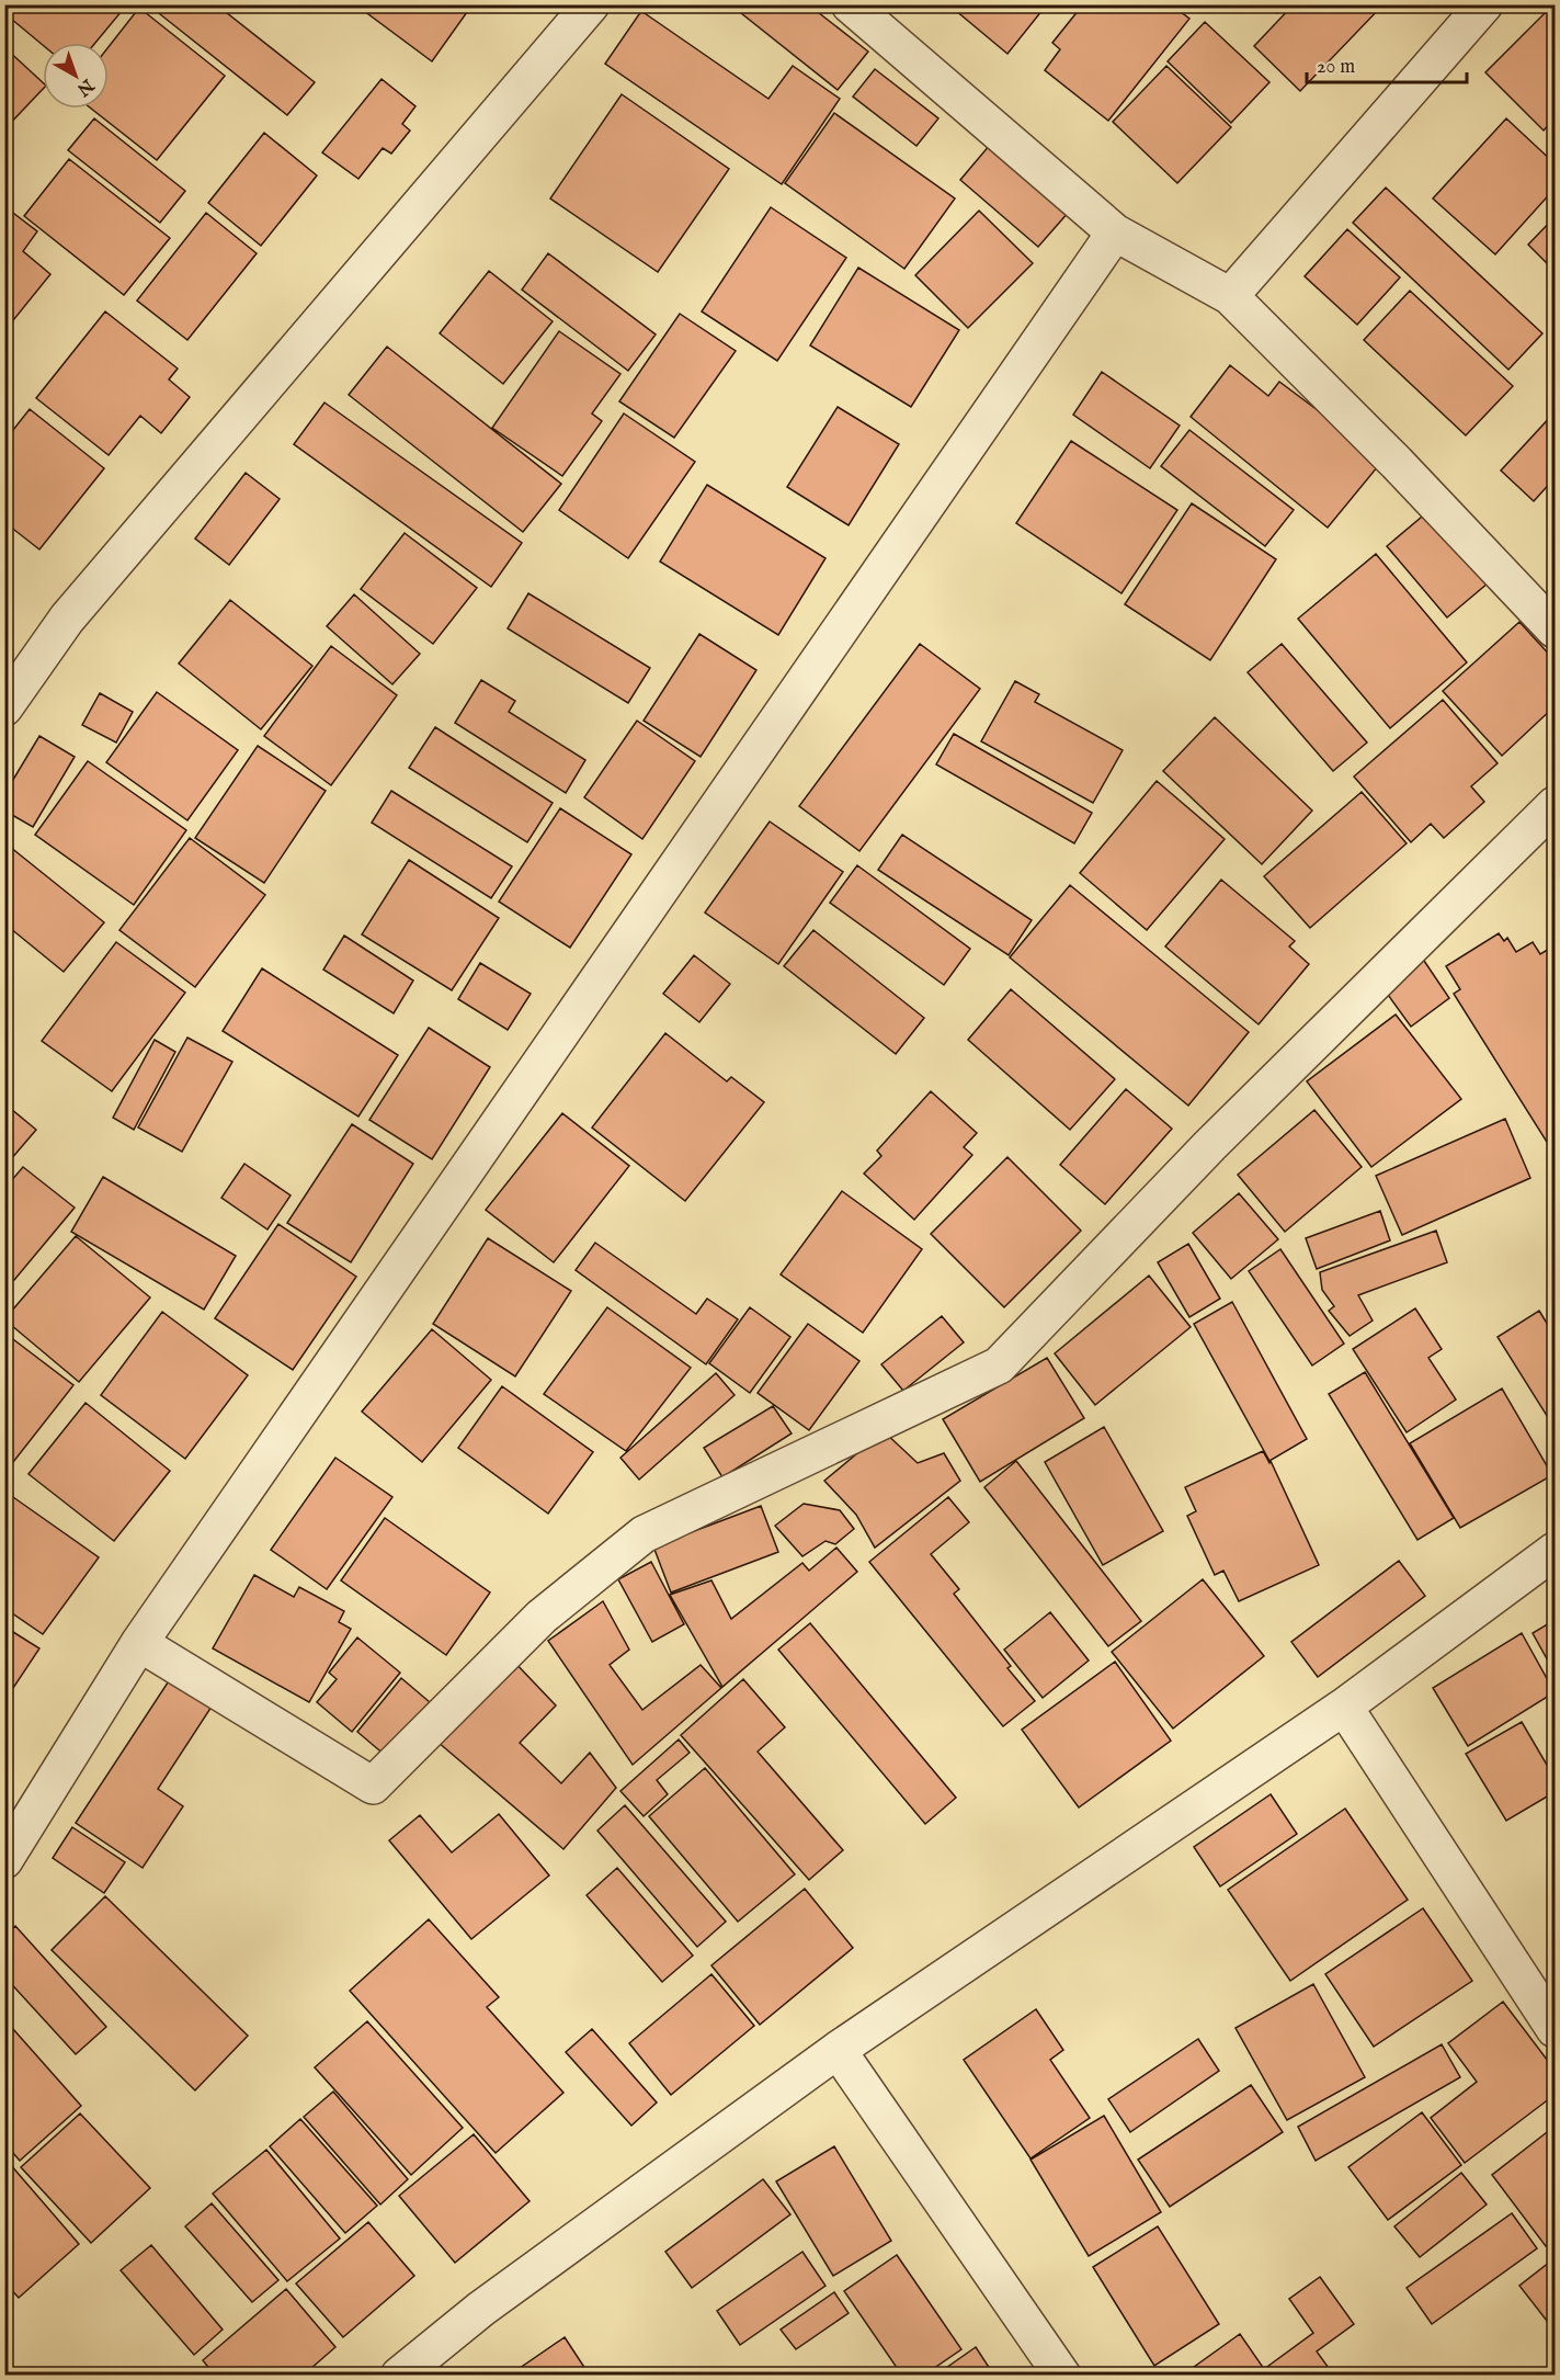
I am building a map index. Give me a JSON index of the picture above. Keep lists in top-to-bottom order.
{
  "scale_bar": "20 m",
  "north": "bottom right"
}
